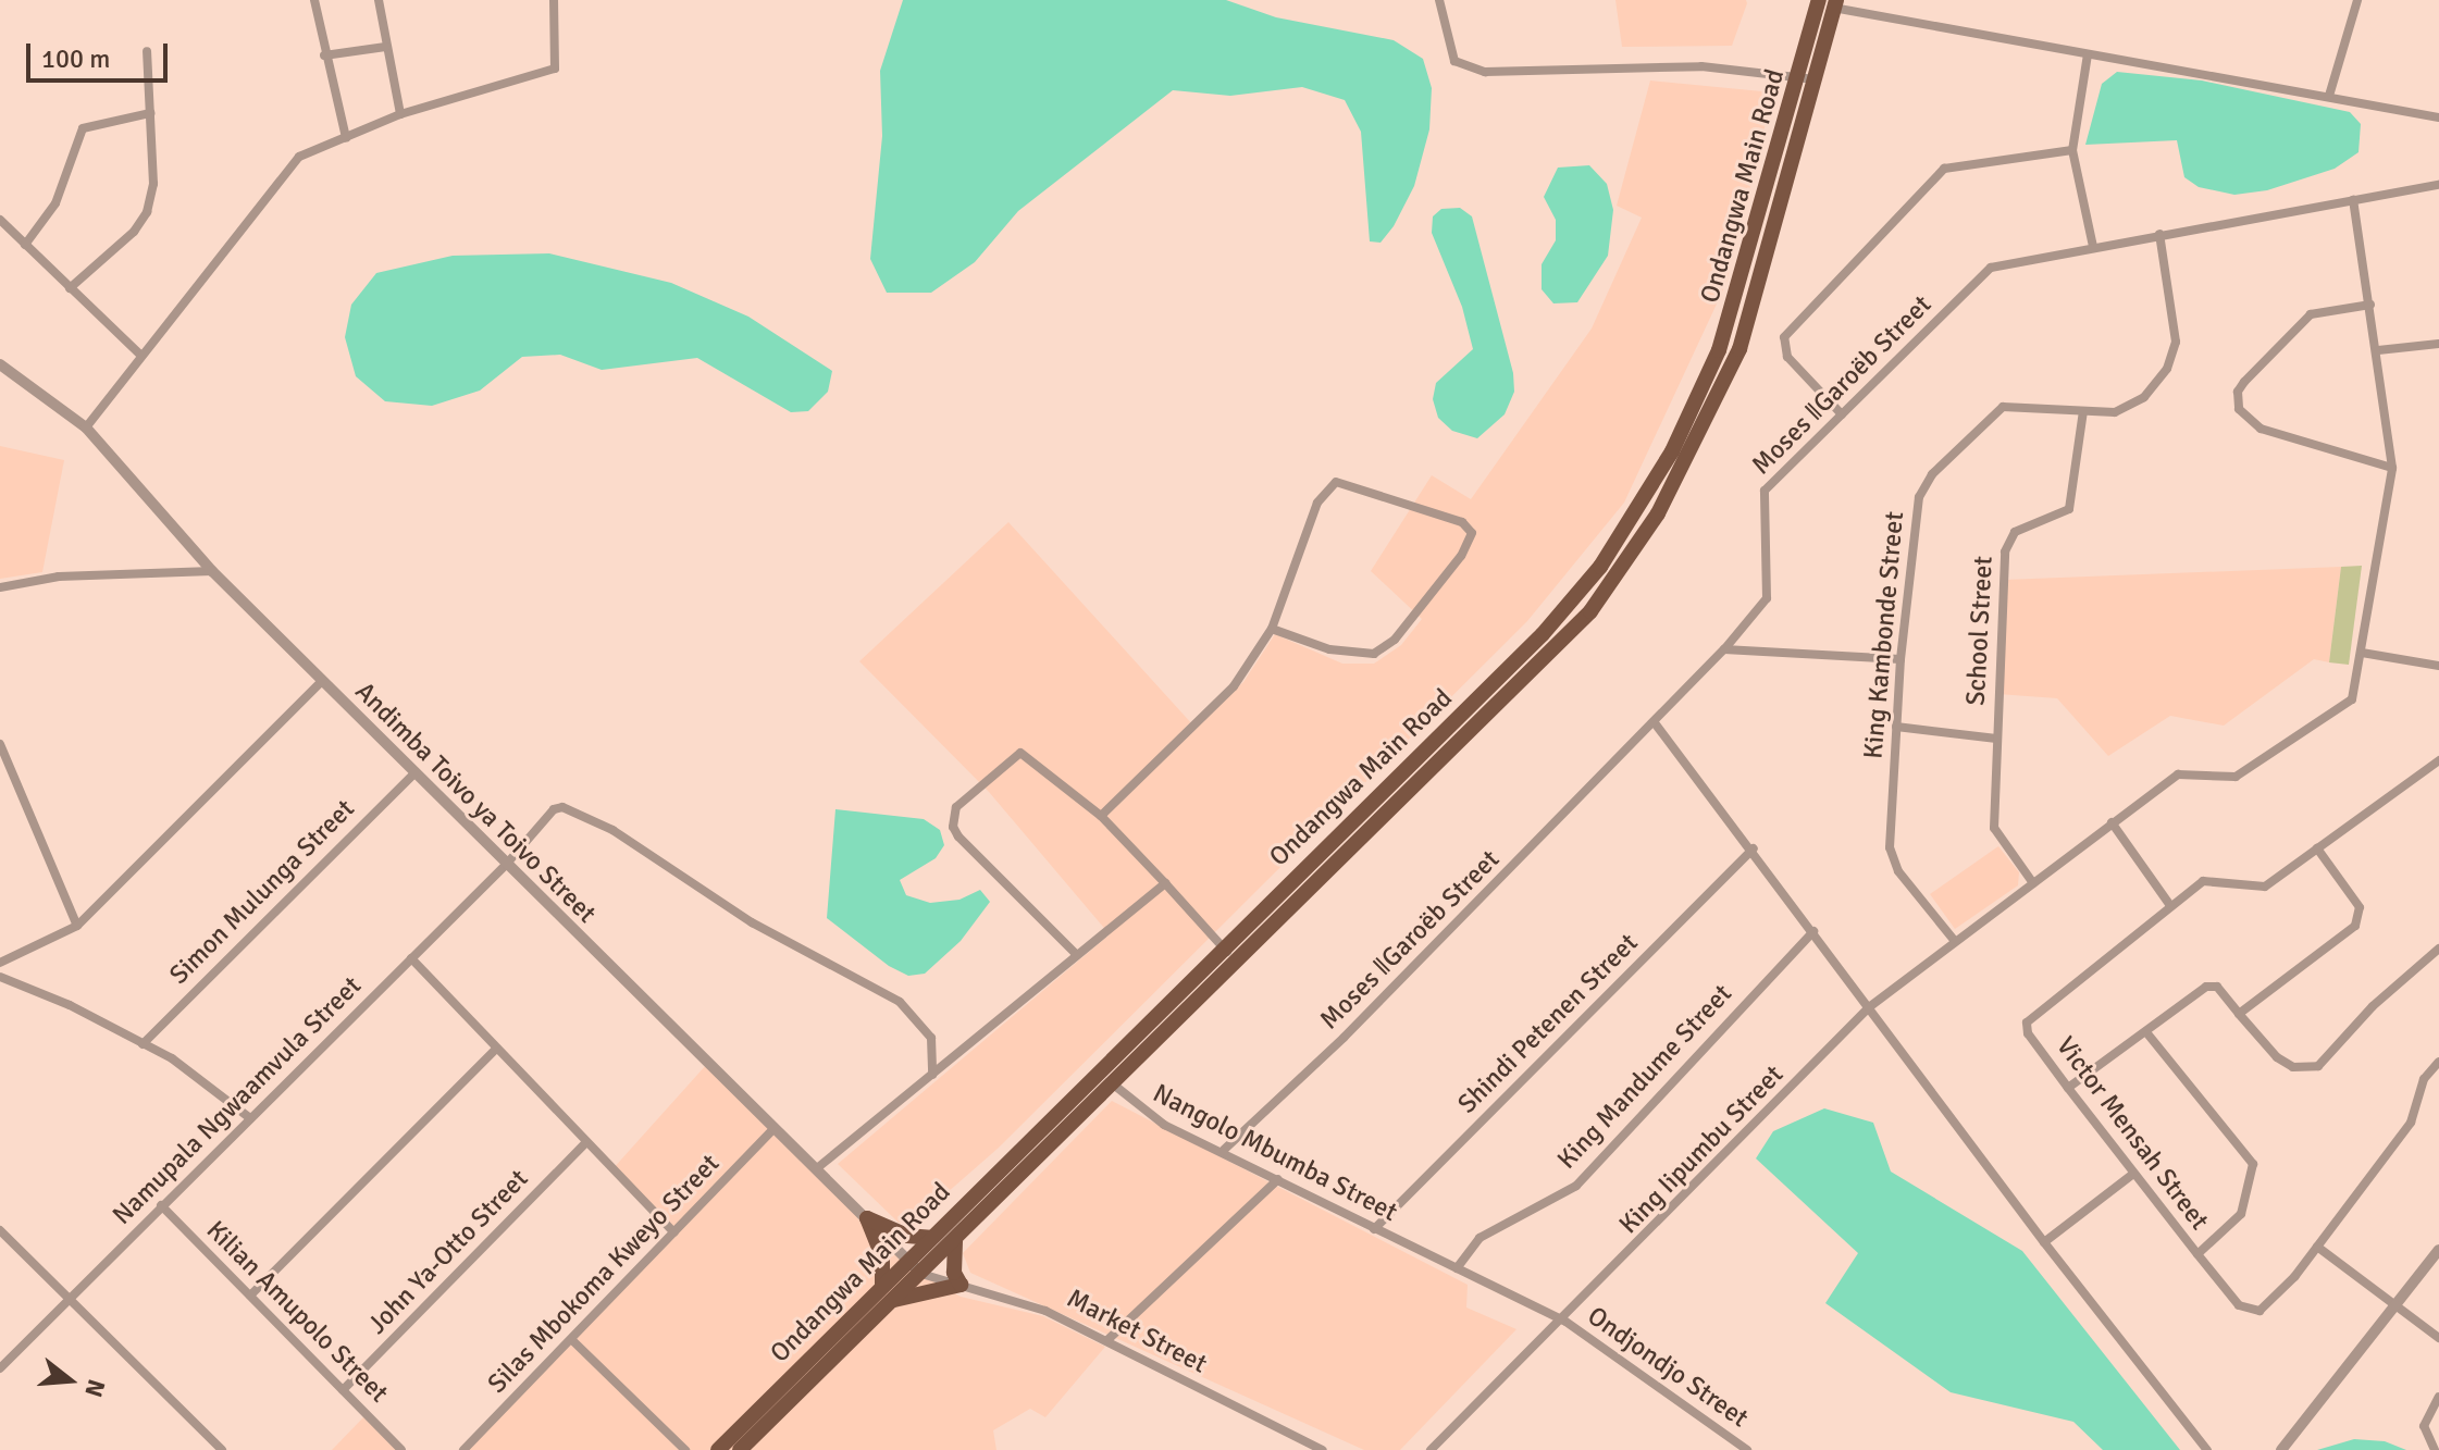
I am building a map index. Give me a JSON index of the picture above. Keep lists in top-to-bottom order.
{
  "streets": {
    "main road": ["Ondangwa Main Road"],
    "street": [
      "Moses ǁGaroëb Street",
      "School Street",
      "King Kambonde Street",
      "Andimba Toivo ya Toivo Street",
      "Simon Mulunga Street",
      "Shindi Petenen Street",
      "King Mandume Street",
      "Namupala Ngwaamvula Street",
      "Victor Mensah Street",
      "King Iipumbu Street",
      "Nangolo Mbumba Street",
      "John Ya-Otto Street",
      "Silas Mbokoma Kweyo Street",
      "Kilian Amupolo Street",
      "Market Street",
      "Ondjondjo Street"
    ]
  },
  "crossings": [
    ["Ondangwa Main Road", "Andimba Toivo ya Toivo Street"],
    ["Ondangwa Main Road", "Nangolo Mbumba Street"],
    ["Ondangwa Main Road", "Market Street"],
    ["Moses ǁGaroëb Street", "King Kambonde Street"],
    ["Moses ǁGaroëb Street", "King Iipumbu Street"],
    ["Moses ǁGaroëb Street", "Nangolo Mbumba Street"],
    ["School Street", "King Kambonde Street"],
    ["School Street", "King Iipumbu Street"],
    ["King Kambonde Street", "King Iipumbu Street"],
    ["Andimba Toivo ya Toivo Street", "Simon Mulunga Street"],
    ["Andimba Toivo ya Toivo Street", "Namupala Ngwaamvula Street"],
    ["Andimba Toivo ya Toivo Street", "Silas Mbokoma Kweyo Street"],
    ["Andimba Toivo ya Toivo Street", "Market Street"],
    ["Shindi Petenen Street", "Nangolo Mbumba Street"],
    ["King Mandume Street", "Nangolo Mbumba Street"],
    ["Namupala Ngwaamvula Street", "Kilian Amupolo Street"],
    ["King Iipumbu Street", "Nangolo Mbumba Street"],
    ["King Iipumbu Street", "Ondjondjo Street"],
    ["Nangolo Mbumba Street", "Ondjondjo Street"],
    ["John Ya-Otto Street", "Kilian Amupolo Street"]
  ],
  "scale_bar": "100 m",
  "north": "right"
}
